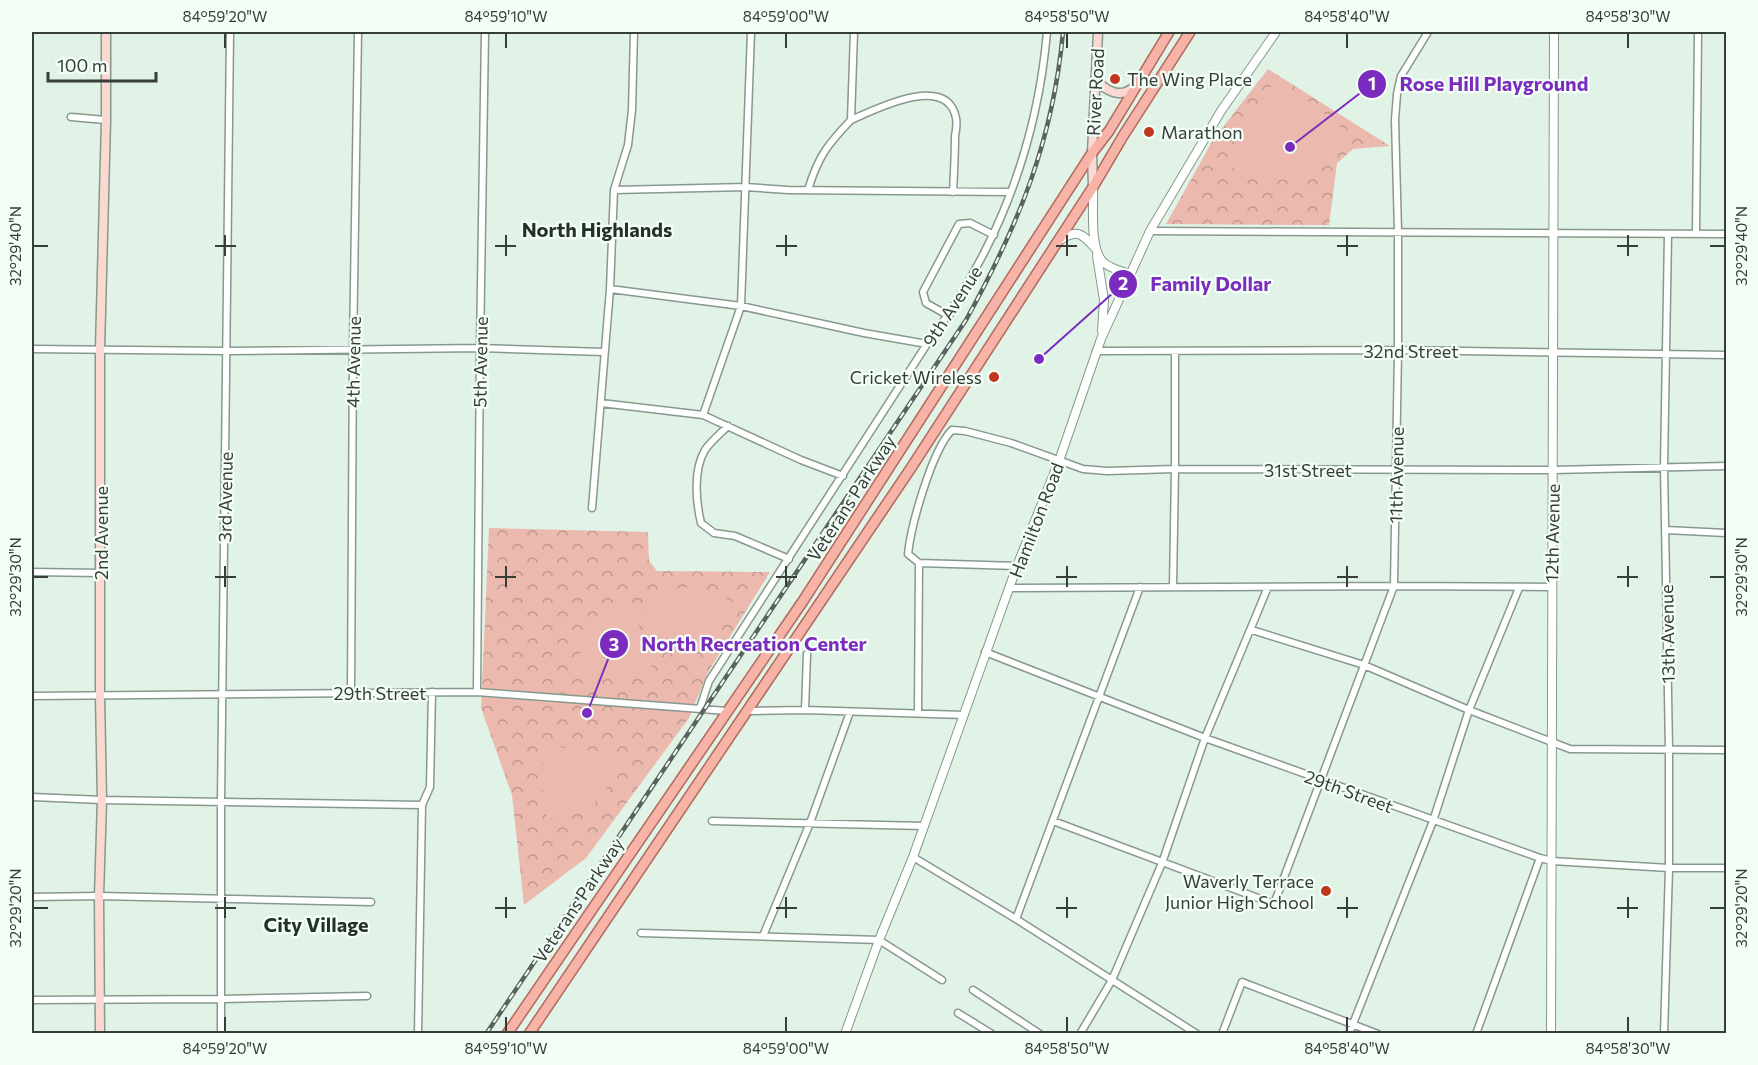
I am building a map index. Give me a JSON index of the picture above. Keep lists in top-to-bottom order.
{
  "streets": {
    "main road": ["River Road", "Veterans Parkway", "2nd Avenue"],
    "street": [
      "9th Avenue",
      "32nd Street",
      "4th Avenue",
      "5th Avenue",
      "31st Street",
      "11th Avenue",
      "3rd Avenue",
      "Hamilton Road",
      "12th Avenue",
      "13th Avenue",
      "29th Street"
    ]
  },
  "crossings": [
    ["River Road", "Veterans Parkway"],
    ["9th Avenue", "29th Street"],
    ["32nd Street", "11th Avenue"],
    ["32nd Street", "Hamilton Road"],
    ["32nd Street", "12th Avenue"],
    ["32nd Street", "13th Avenue"],
    ["4th Avenue", "29th Street"],
    ["5th Avenue", "29th Street"],
    ["31st Street", "11th Avenue"],
    ["31st Street", "Hamilton Road"],
    ["31st Street", "12th Avenue"],
    ["31st Street", "13th Avenue"],
    ["11th Avenue", "29th Street"],
    ["3rd Avenue", "29th Street"],
    ["Veterans Parkway", "29th Street"],
    ["Hamilton Road", "29th Street"],
    ["2nd Avenue", "29th Street"],
    ["12th Avenue", "29th Street"],
    ["13th Avenue", "29th Street"]
  ],
  "districts": ["North Highlands", "City Village"],
  "places": [
    "The Wing Place",
    "Marathon",
    "Rose Hill Playground",
    "Family Dollar",
    "Cricket Wireless",
    "North Recreation Center",
    "Waverly Terrace Junior High School"
  ],
  "scale_bar": "100 m",
  "coordinates": [
    "84°59'20\"W",
    "84°59'10\"W",
    "84°59'00\"W",
    "84°58'50\"W",
    "84°58'40\"W",
    "84°58'30\"W",
    "32°29'40\"N",
    "32°29'30\"N",
    "32°29'20\"N"
  ]
}
